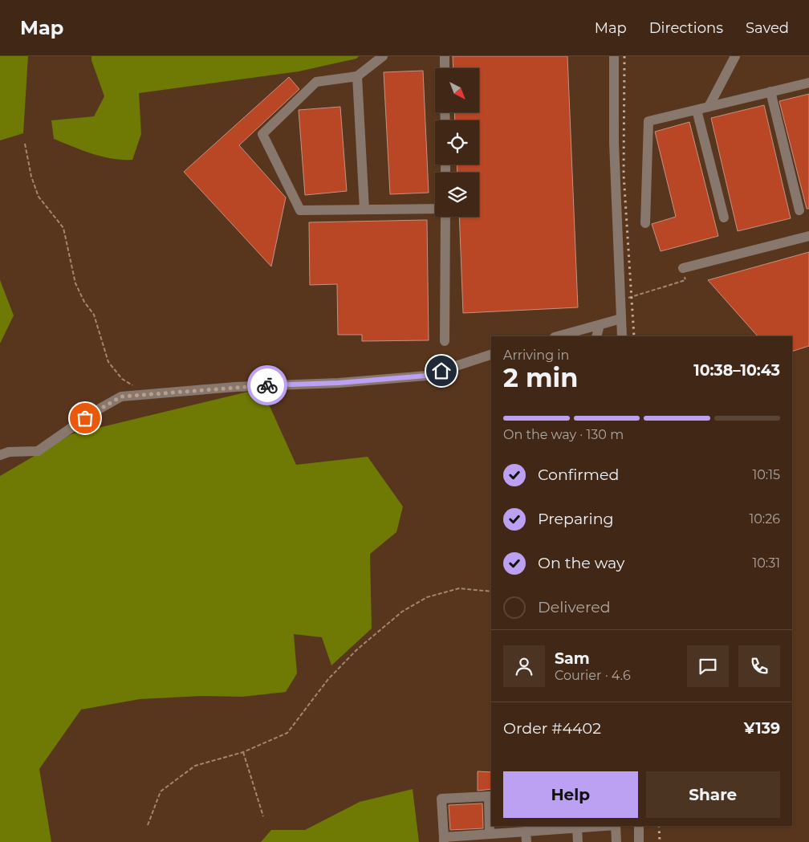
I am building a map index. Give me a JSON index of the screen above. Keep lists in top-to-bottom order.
{
  "north": "bottom right",
  "page": {
    "header": "Map",
    "nav": ["Map", "Directions", "Saved"],
    "heading": ["2 min", "Arriving in", "10:38–10:43"],
    "panel": [
      "Sam",
      "Courier · 4.6",
      "Order #4402",
      "¥139"
    ],
    "bar": "On the way · 130 m",
    "list": [
      ["Confirmed", "10:15"],
      ["Preparing", "10:26"],
      ["On the way", "10:31"],
      "Delivered"
    ],
    "buttons": ["Help", "Share"]
  }
}
